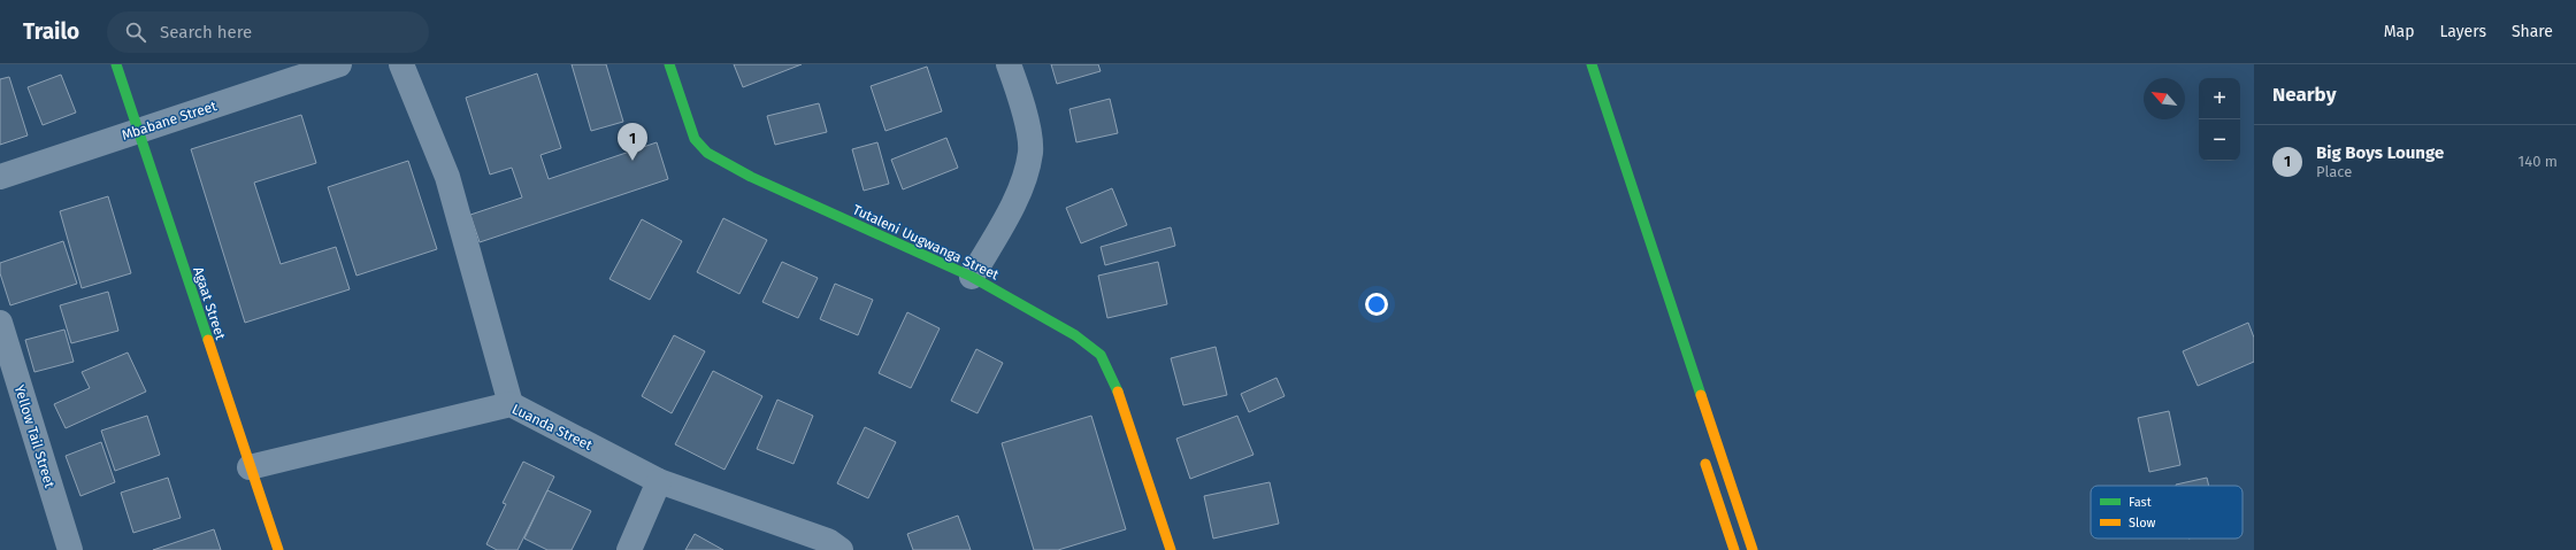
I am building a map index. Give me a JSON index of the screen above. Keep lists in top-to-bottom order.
{
  "streets": {
    "main road": ["Tutaleni Uugwanga Street", "Agaat Street"],
    "street": ["Mbabane Street", "Luanda Street", "Yellow Tail Street"]
  },
  "crossings": [
    ["Mbabane Street", "Agaat Street"],
    ["Agaat Street", "Luanda Street"]
  ],
  "legend": ["Fast", "Slow"],
  "north": "top left",
  "page": {
    "header": "Trailo",
    "search": "Search here",
    "nav": ["Map", "Layers", "Share"],
    "heading": "Nearby",
    "map_buttons": ["+", "−"],
    "pins": "1",
    "list": [
      {
        "mark": "1",
        "name": "Big Boys Lounge",
        "note": "Place",
        "value": "140 m"
      }
    ]
  }
}
